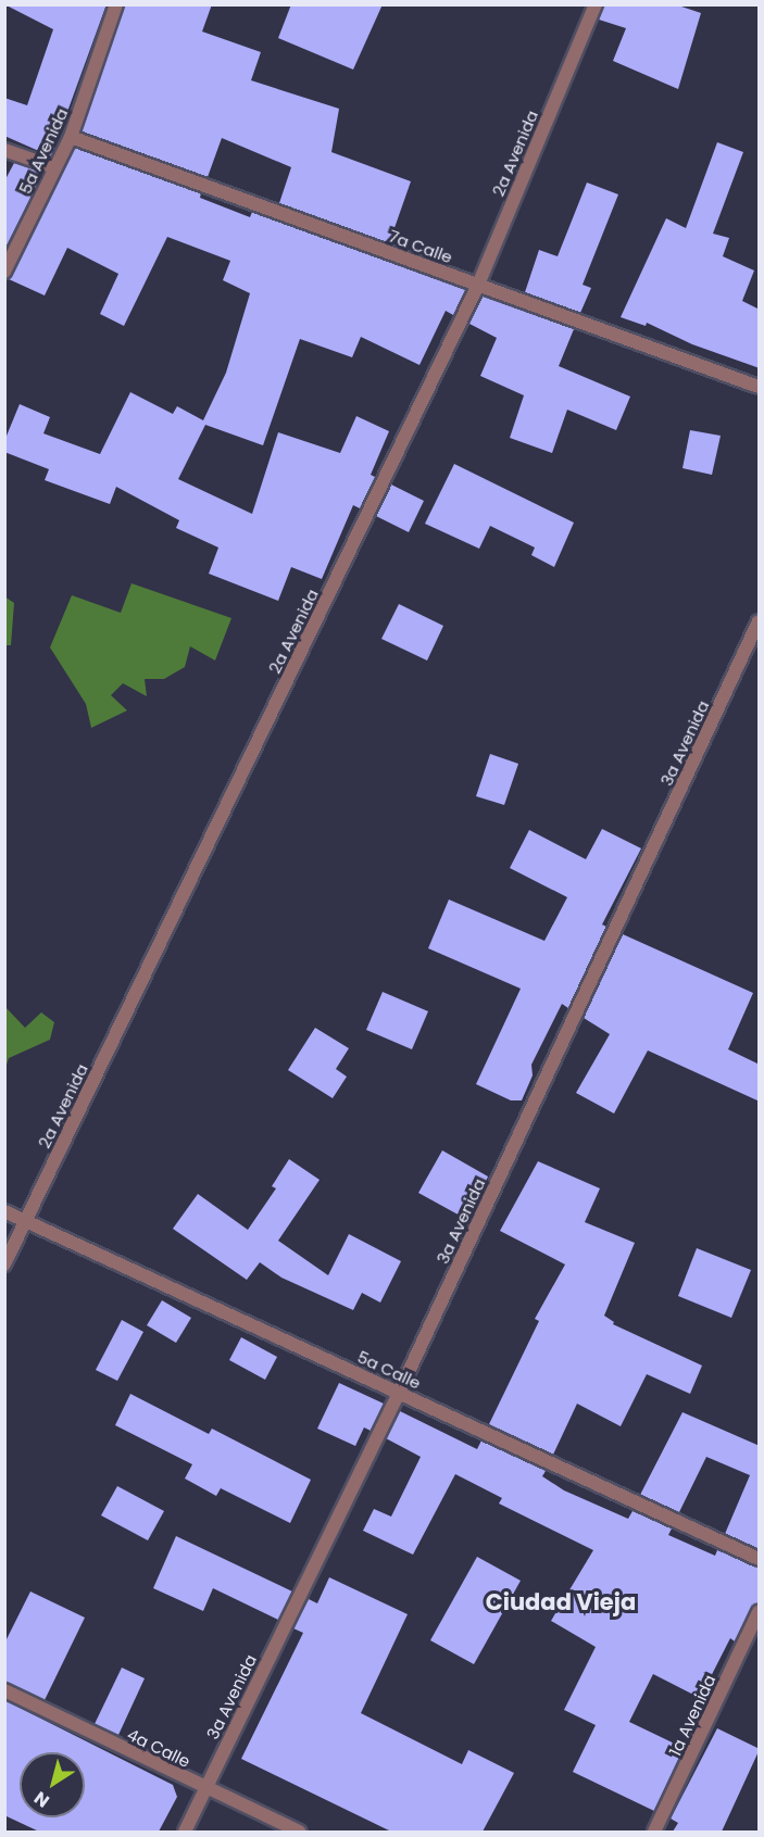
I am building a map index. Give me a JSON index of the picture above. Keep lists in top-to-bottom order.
{
  "streets": {
    "street": [
      "5a Avenida",
      "2a Avenida",
      "7a Calle",
      "3a Avenida",
      "5a Calle",
      "1a Avenida",
      "4a Calle"
    ]
  },
  "crossings": [
    ["5a Avenida", "7a Calle"],
    ["2a Avenida", "7a Calle"],
    ["2a Avenida", "5a Calle"],
    ["3a Avenida", "5a Calle"],
    ["3a Avenida", "4a Calle"]
  ],
  "districts": ["Ciudad Vieja"],
  "north": "bottom left"
}
